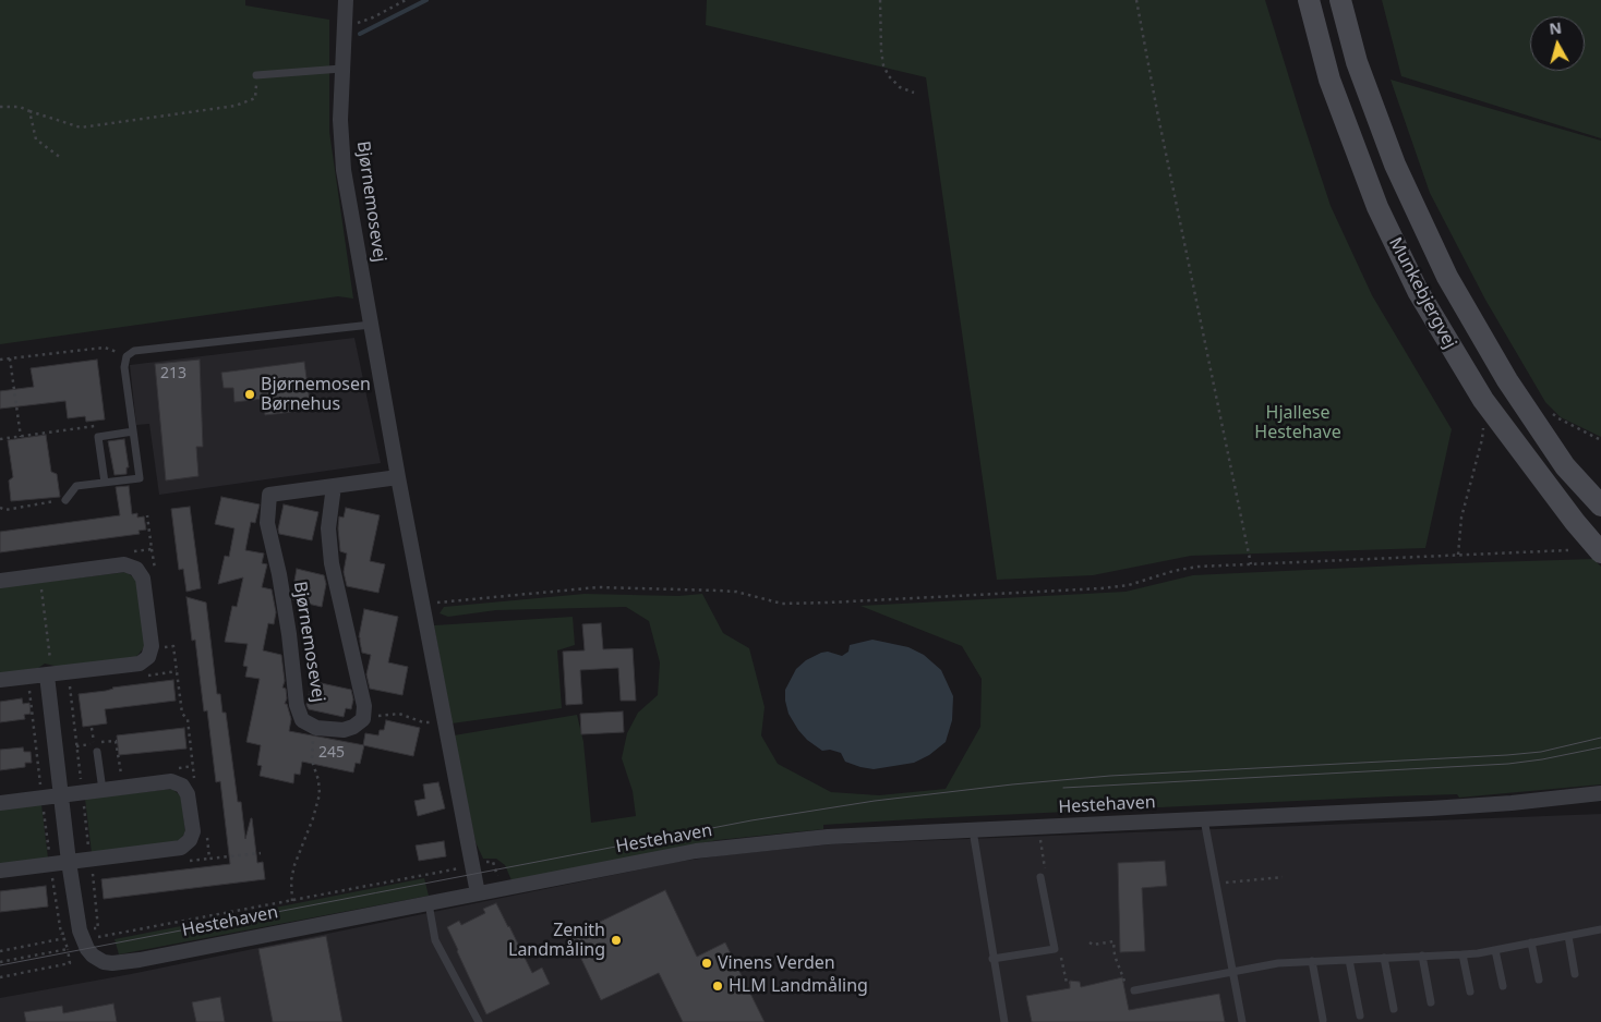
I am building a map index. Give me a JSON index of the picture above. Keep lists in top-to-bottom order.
{
  "streets": {
    "street": ["Bjørnemosevej", "Munkebjergvej", "Hestehaven"]
  },
  "crossings": [
    ["Bjørnemosevej", "Hestehaven"]
  ],
  "parks": ["Hjallese Hestehave"],
  "places": [
    "Bjørnemosen Børnehus",
    "Zenith Landmåling",
    "Vinens Verden",
    "HLM Landmåling"
  ],
  "house_numbers": ["213", "245"],
  "north": "top"
}
